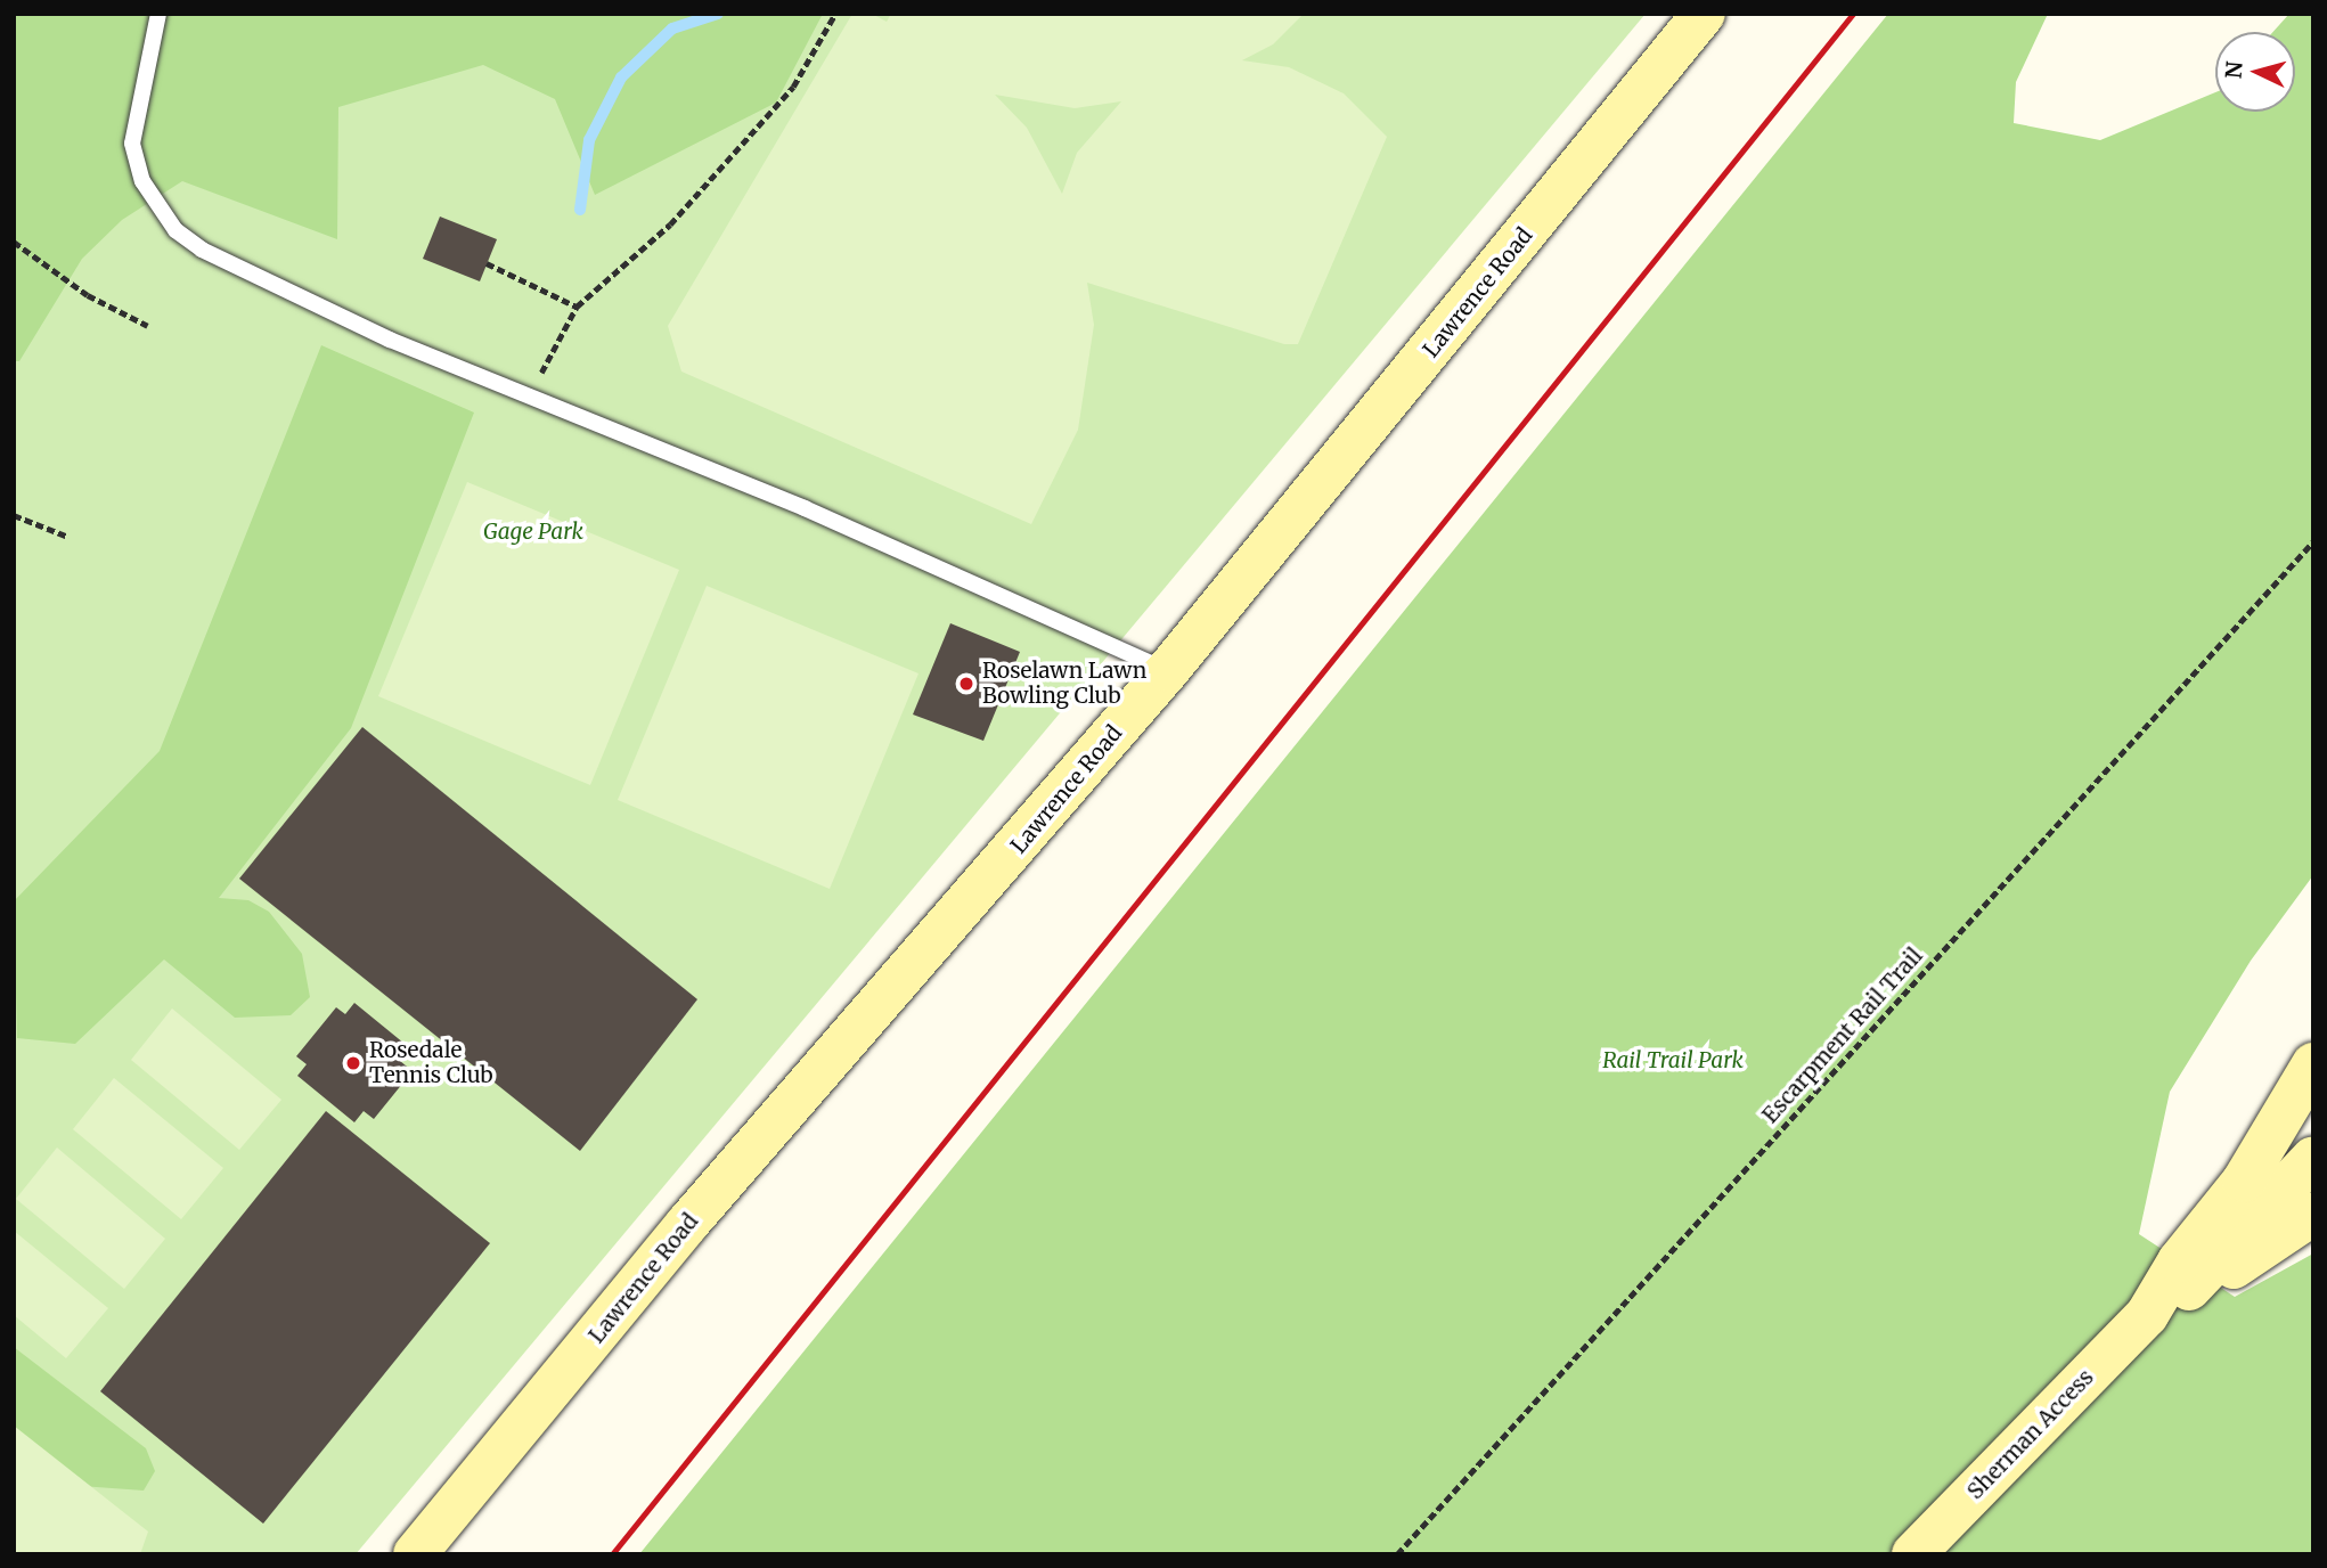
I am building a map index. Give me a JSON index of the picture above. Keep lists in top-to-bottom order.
{
  "streets": {
    "street": ["Lawrence Road", "Sherman Access"],
    "path": ["Escarpment Rail Trail"]
  },
  "parks": ["Gage Park", "Rail Trail Park"],
  "places": ["Roselawn Lawn Bowling Club", "Rosedale Tennis Club"],
  "north": "left"
}
